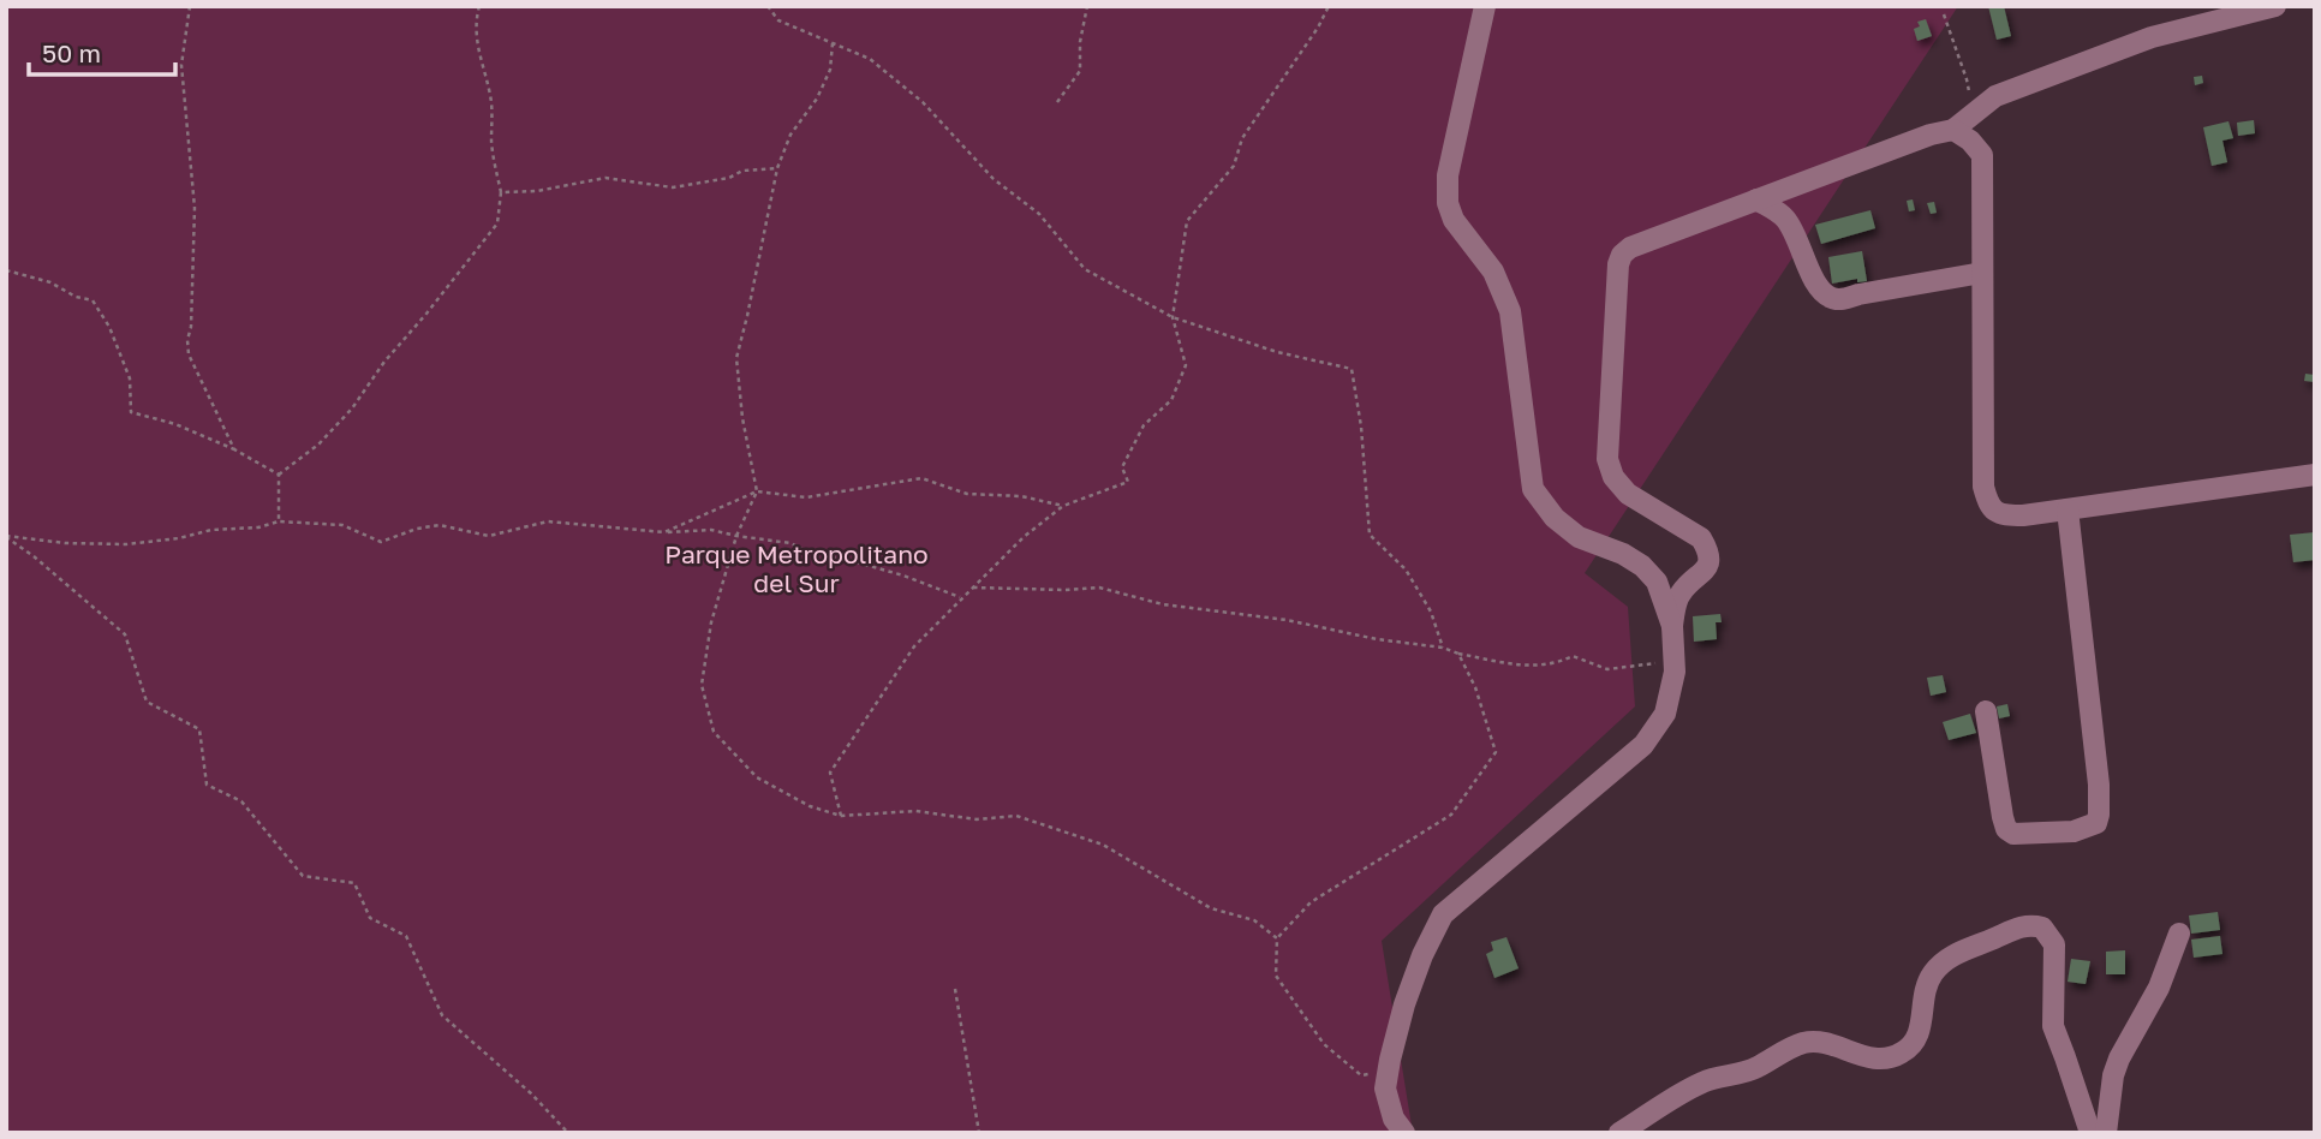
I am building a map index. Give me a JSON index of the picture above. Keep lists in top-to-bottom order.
{
  "parks": ["Parque Metropolitano del Sur"],
  "scale_bar": "50 m"
}
